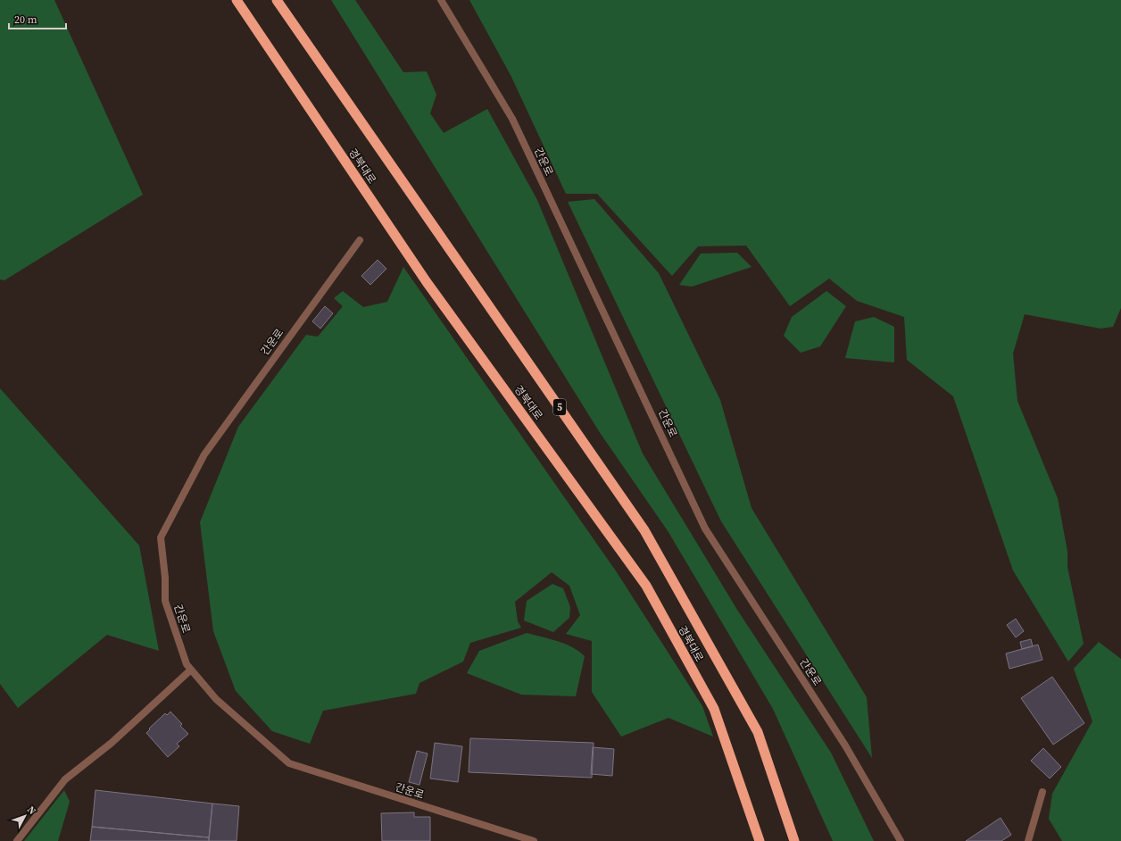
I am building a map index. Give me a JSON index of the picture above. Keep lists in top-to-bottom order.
{
  "streets": {
    "highway": ["경북대로", "5"],
    "street": ["간운로"]
  },
  "scale_bar": "20 m",
  "north": "top right"
}
